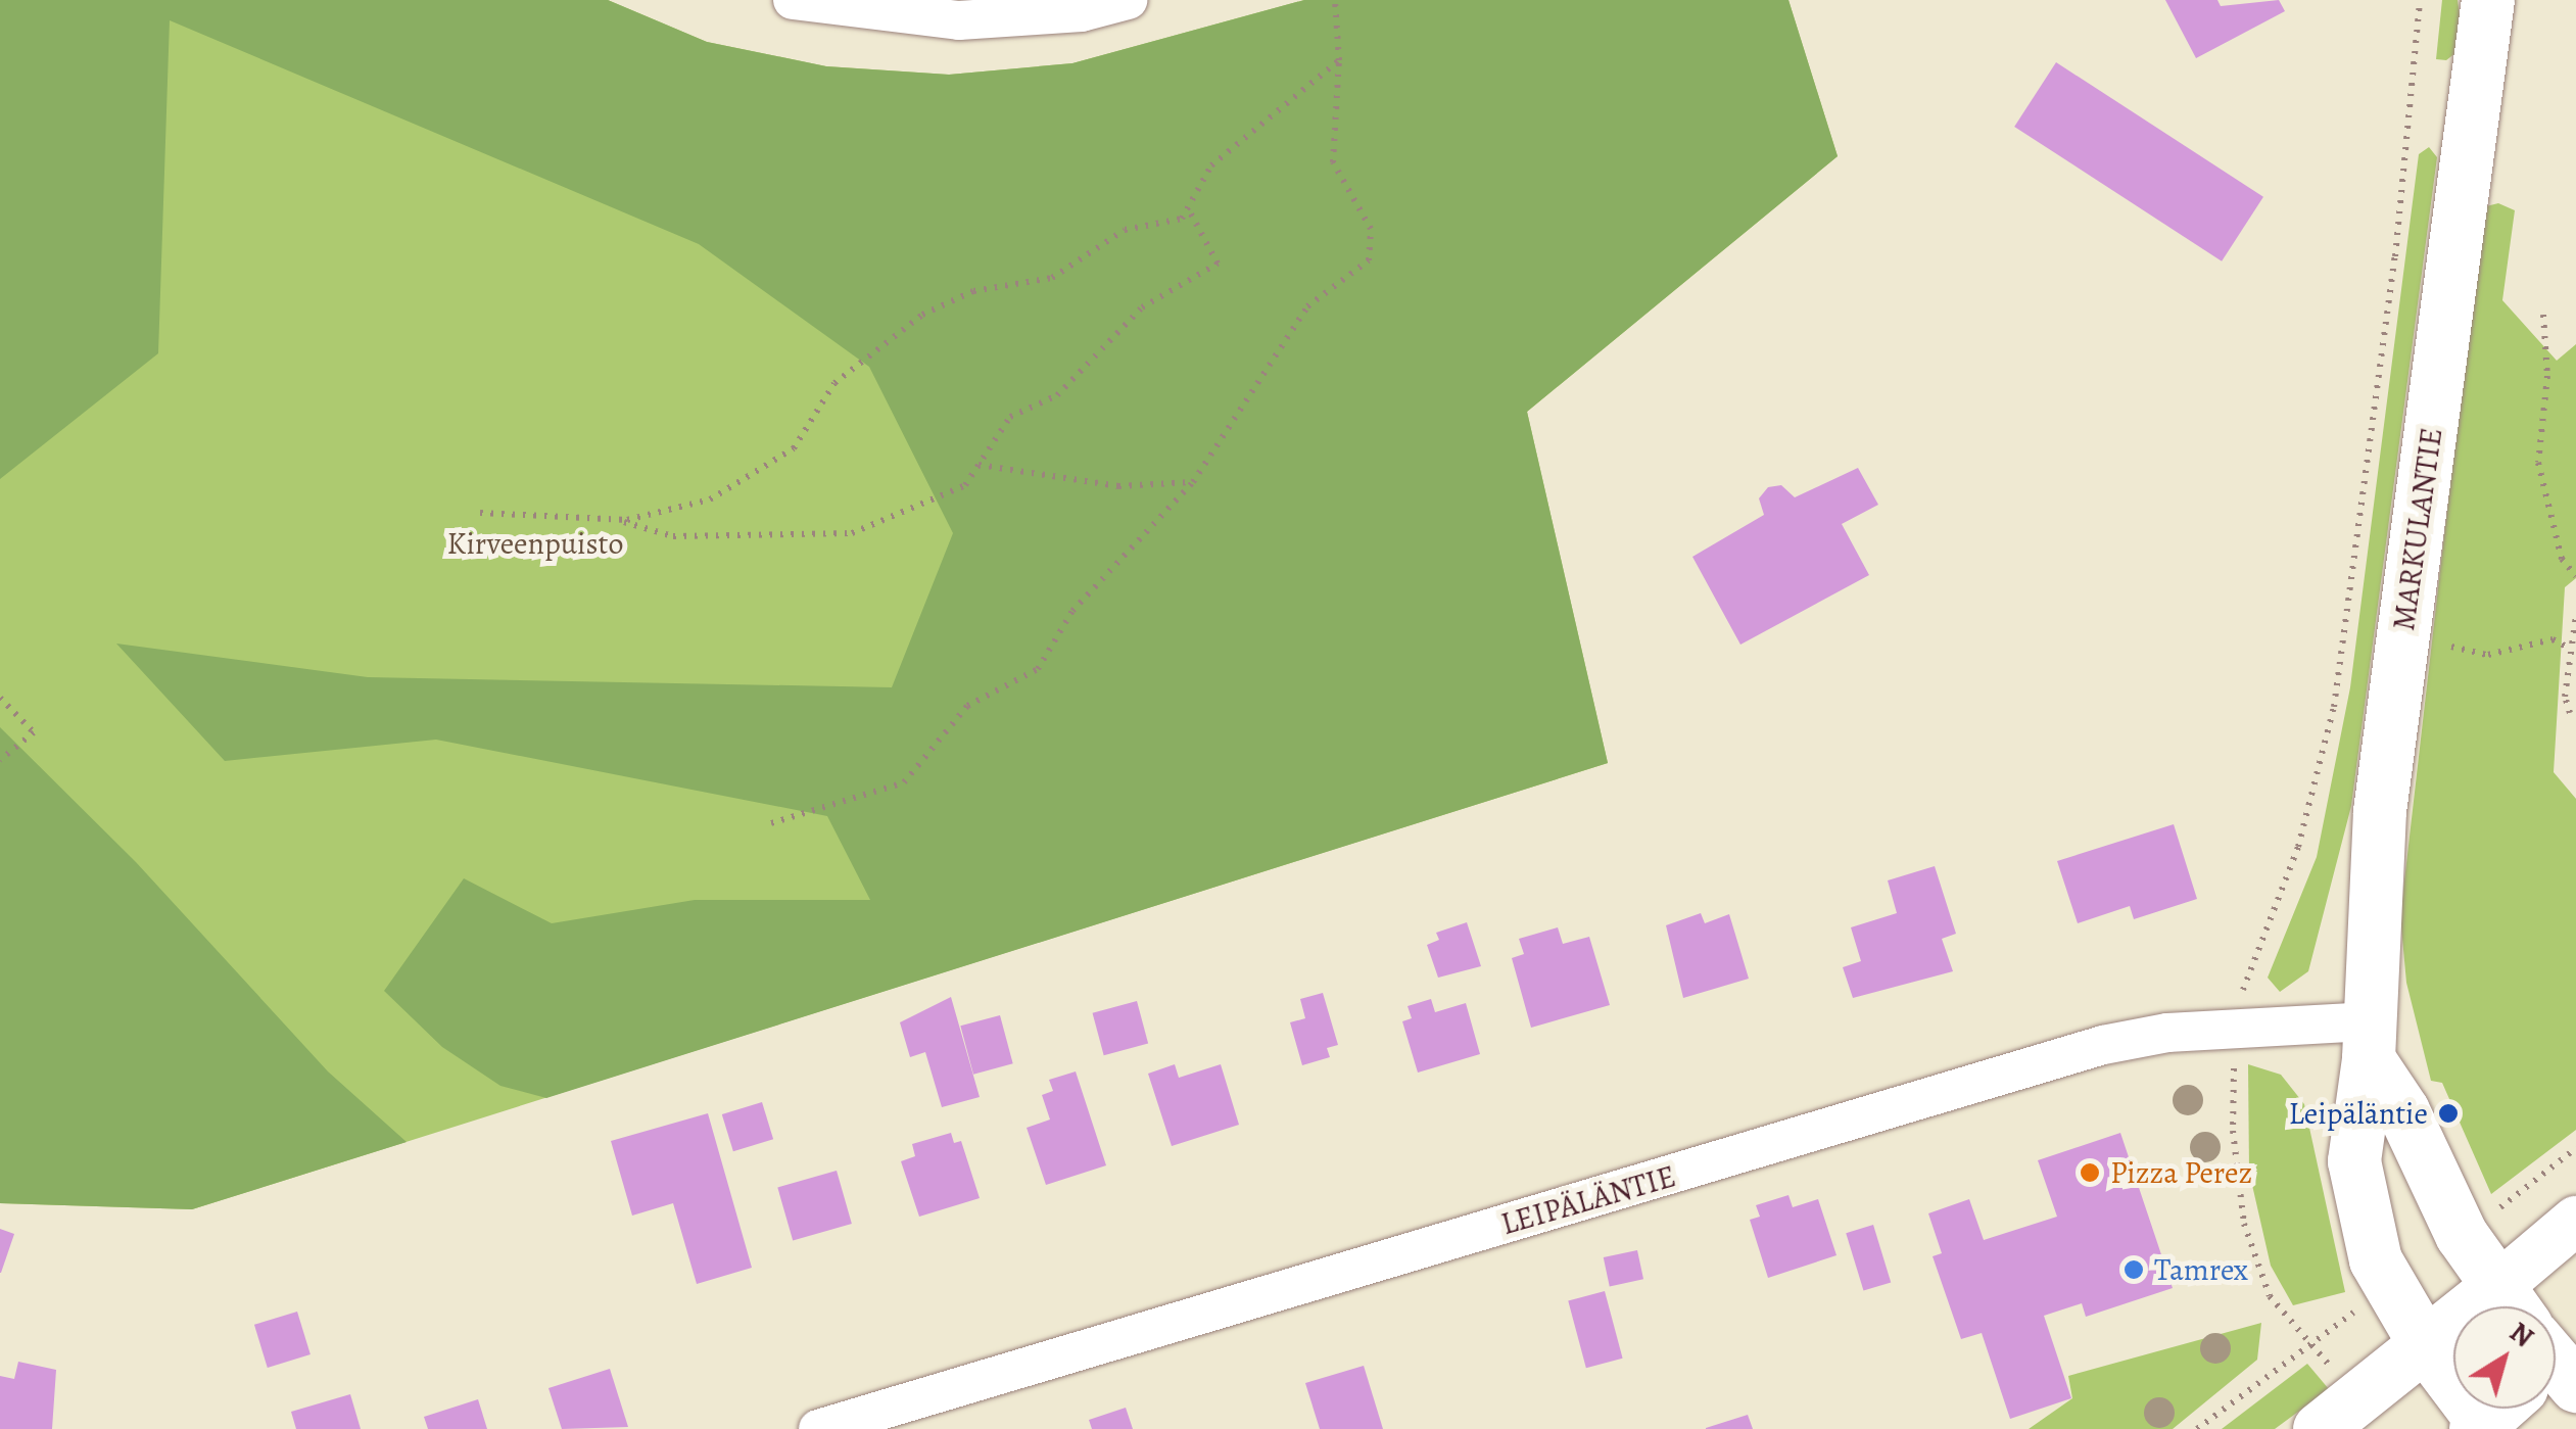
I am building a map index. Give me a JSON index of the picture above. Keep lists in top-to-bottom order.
{
  "streets": {
    "main road": ["MARKULANTIE"],
    "street": ["LEIPÄLÄNTIE"]
  },
  "crossings": [
    ["MARKULANTIE", "LEIPÄLÄNTIE"]
  ],
  "parks": ["Kirveenpuisto"],
  "places": ["Leipäläntie", "Pizza Perez", "Tamrex"],
  "north": "top right"
}
